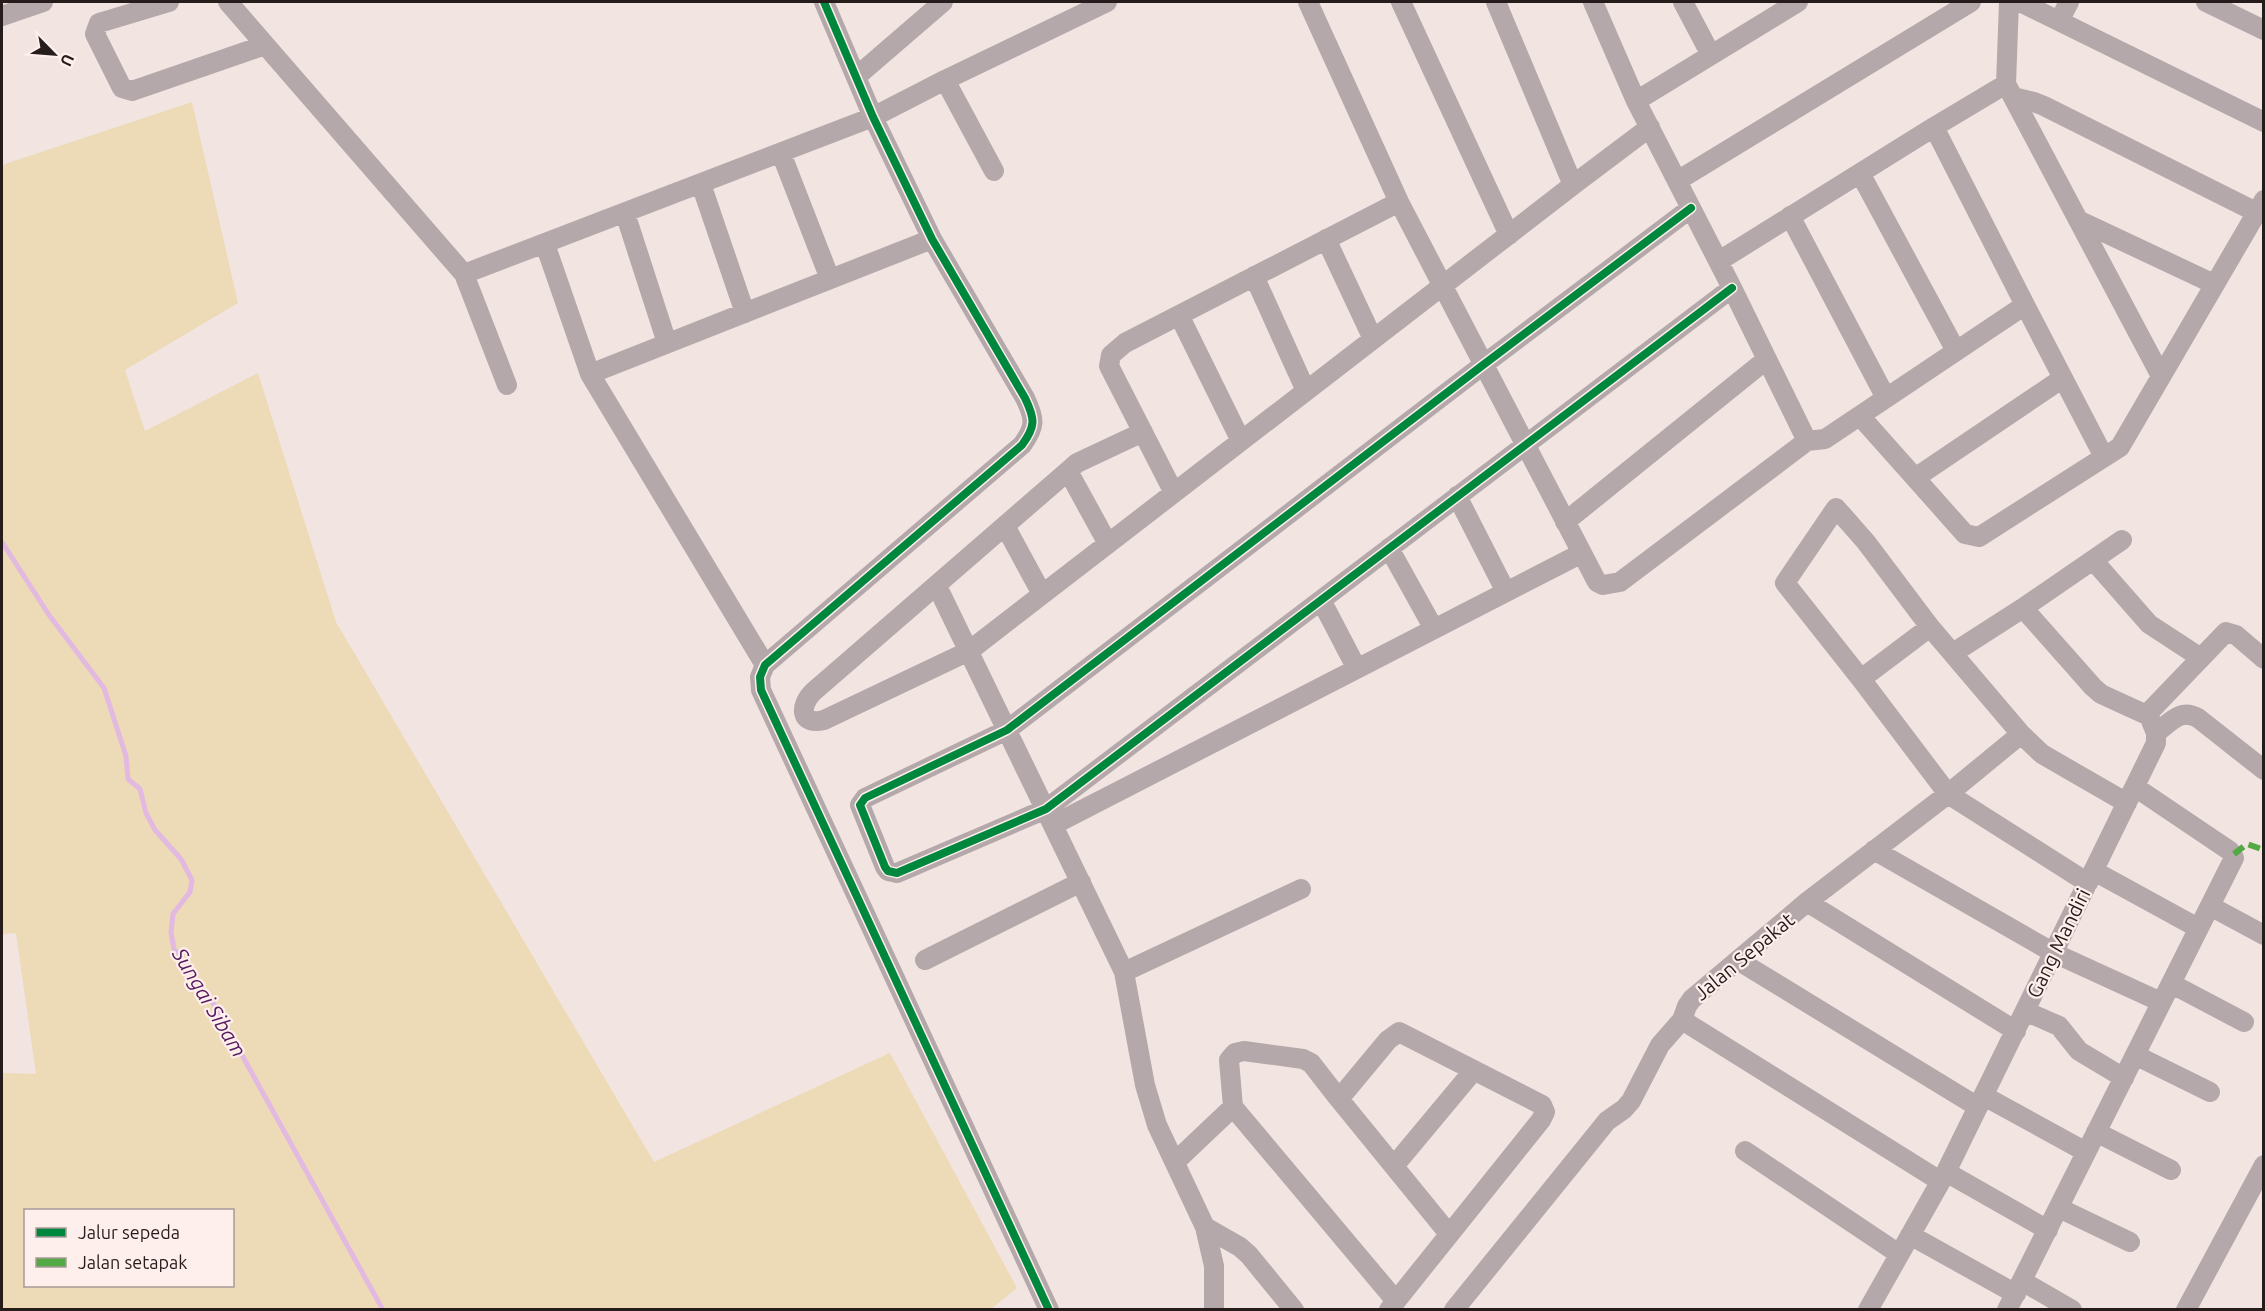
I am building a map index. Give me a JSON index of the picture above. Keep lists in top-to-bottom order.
{
  "streets": {
    "street": ["Gang Mandiri", "Jalan Sepakat"]
  },
  "water": ["Sungai Sibam"],
  "legend": ["Jalur sepeda", "Jalan setapak"],
  "north": "bottom right"
}
